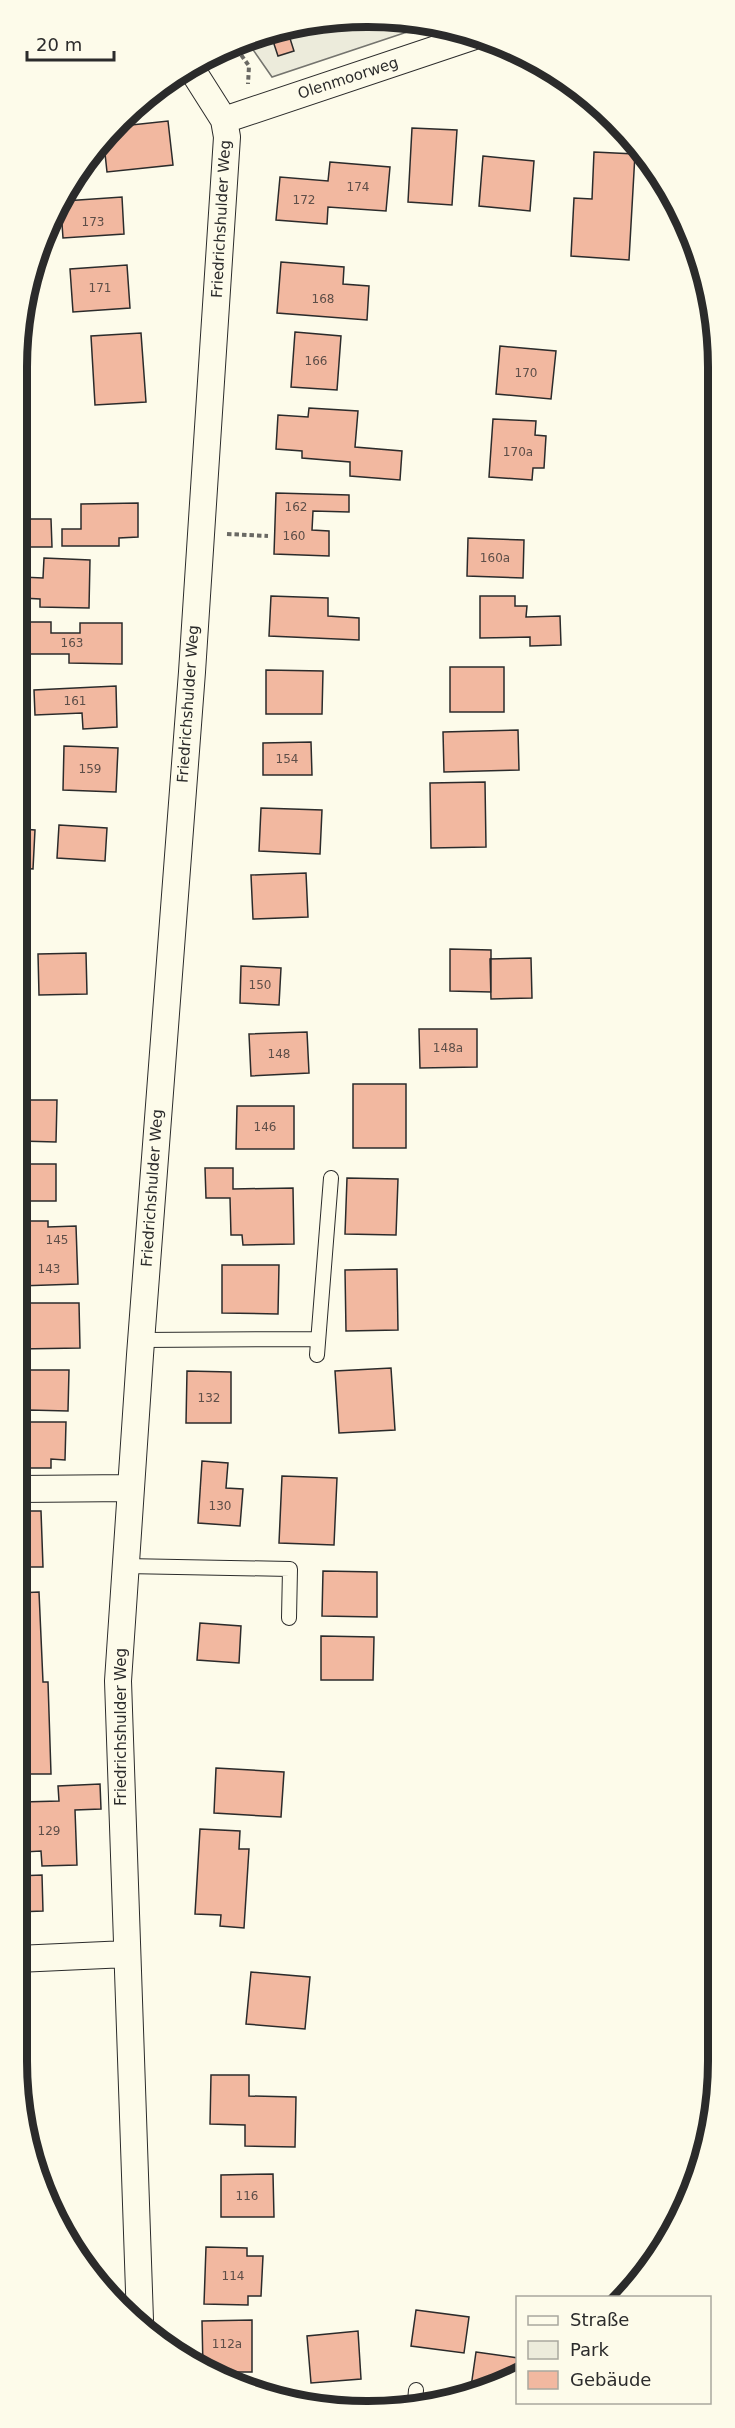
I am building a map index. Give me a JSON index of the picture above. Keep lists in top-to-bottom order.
{
  "streets": {
    "street": ["Olenmoorweg", "Friedrichshulder Weg"]
  },
  "crossings": [
    ["Olenmoorweg", "Friedrichshulder Weg"]
  ],
  "house_numbers": [
    "174",
    "172",
    "173",
    "171",
    "168",
    "166",
    "170",
    "170a",
    "162",
    "160",
    "160a",
    "163",
    "161",
    "154",
    "159",
    "150",
    "148a",
    "148",
    "146",
    "145",
    "143",
    "132",
    "130",
    "129",
    "116",
    "114",
    "112a"
  ],
  "legend": ["Straße", "Park", "Gebäude"],
  "scale_bar": "20 m"
}
